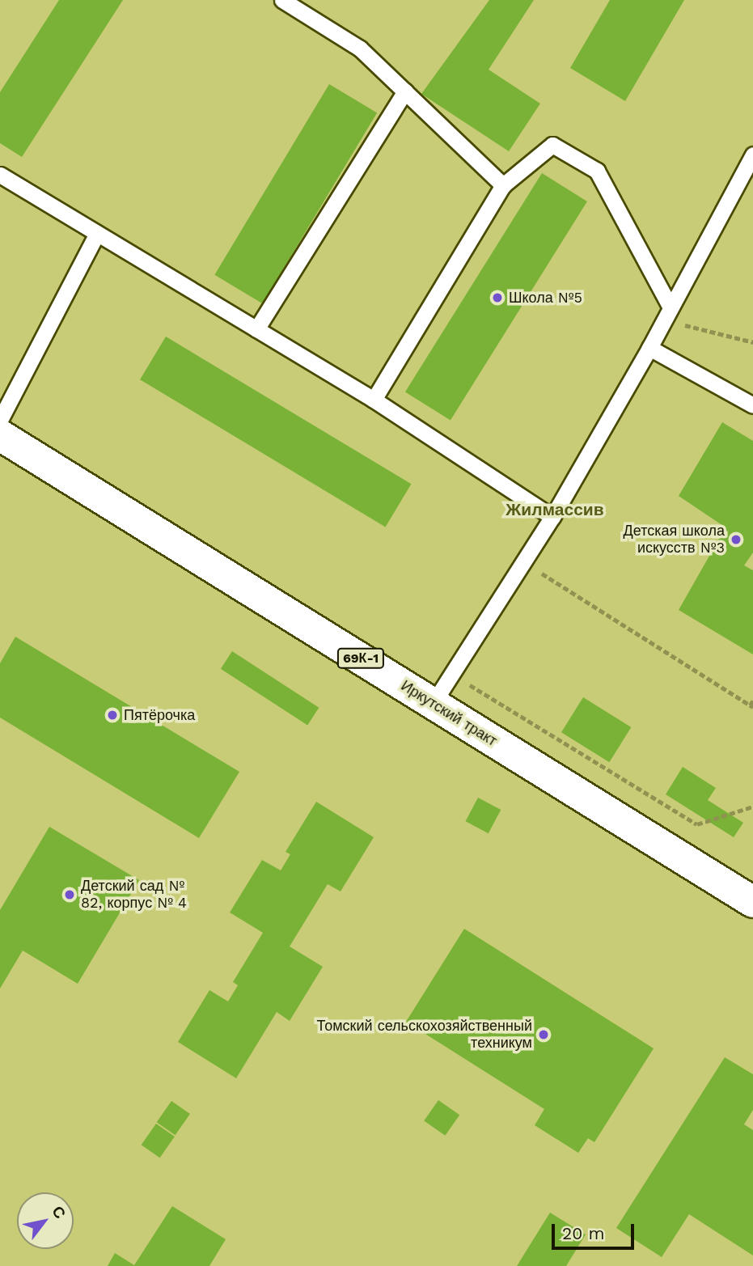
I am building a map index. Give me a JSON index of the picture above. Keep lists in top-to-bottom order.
{
  "streets": {
    "main road": ["69К-1", "Иркутский тракт"]
  },
  "districts": ["Жилмассив"],
  "places": [
    "Школа №5",
    "Детская школа искусств №3",
    "Пятёрочка",
    "Детский сад № 82, корпус № 4",
    "Томский сельскохозяйственный техникум"
  ],
  "scale_bar": "20 m",
  "north": "top right"
}
